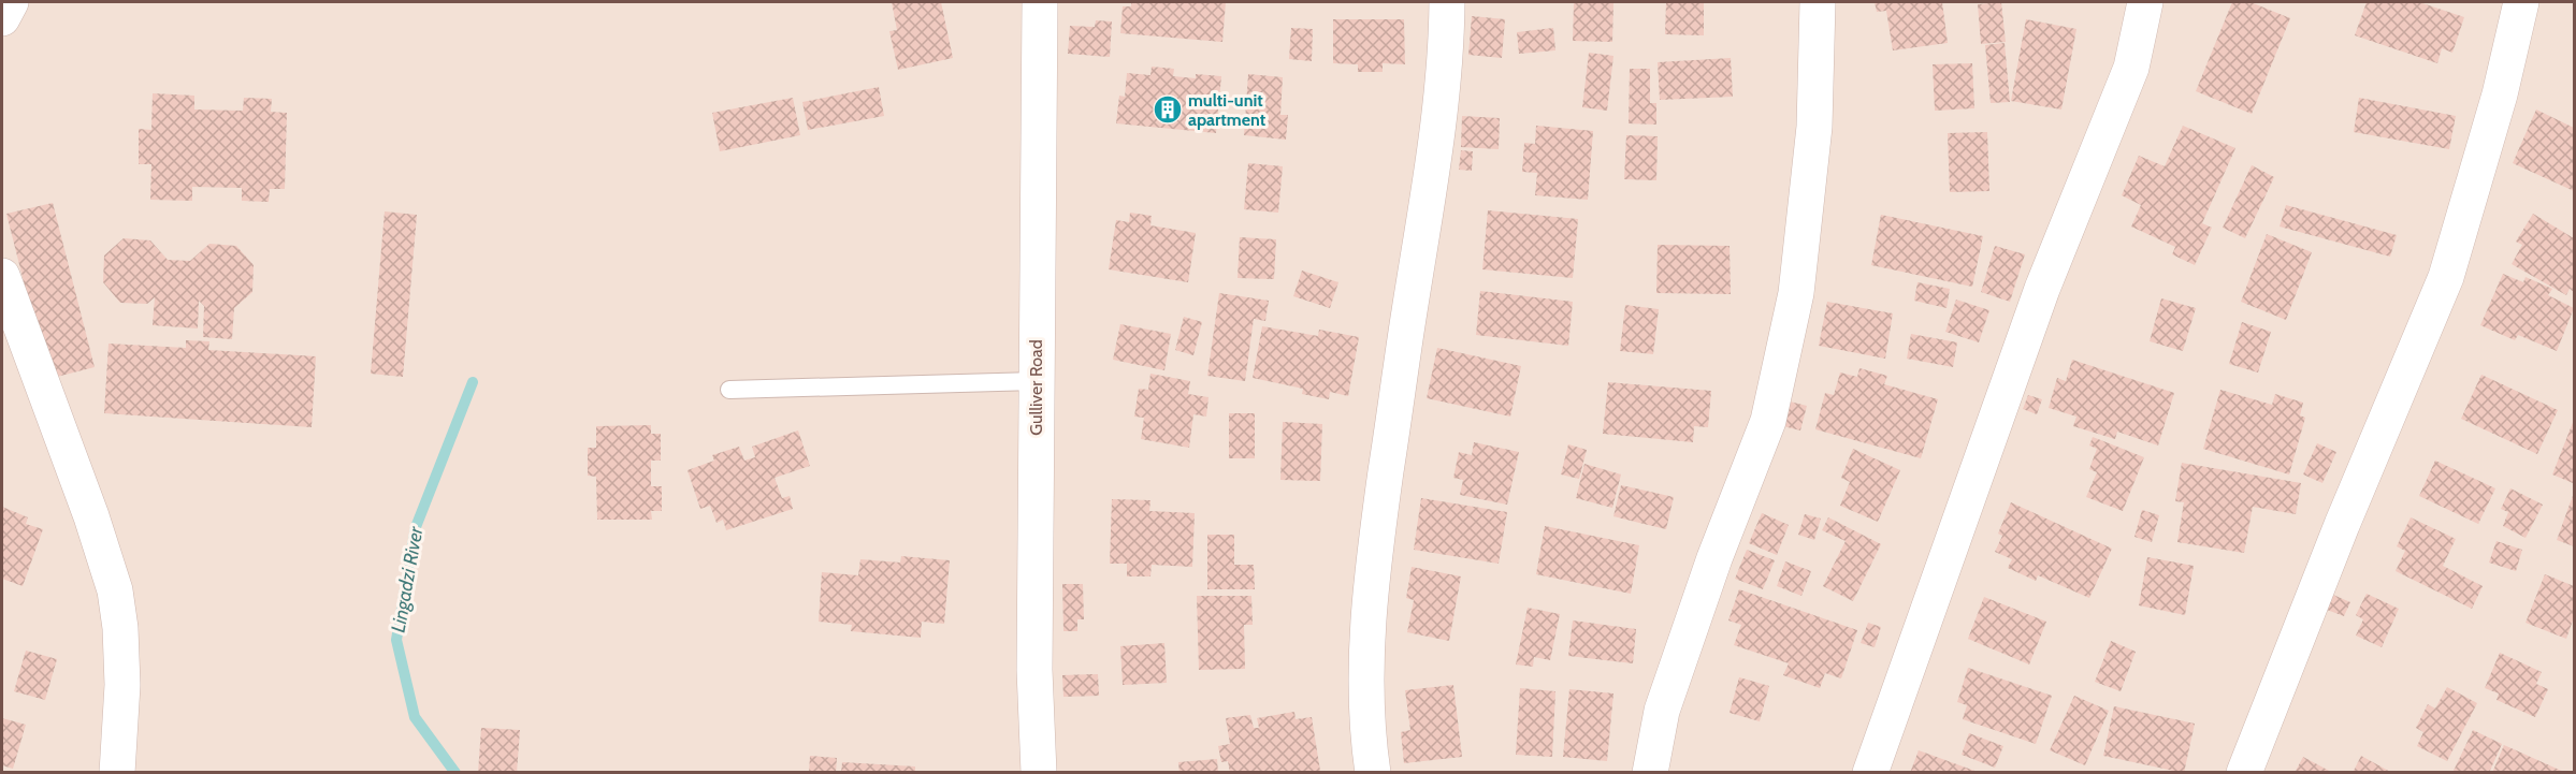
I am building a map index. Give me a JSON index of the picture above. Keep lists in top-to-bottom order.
{
  "streets": {
    "street": ["Gulliver Road"]
  },
  "water": ["Lingadzi River"],
  "places": {
    "building": ["multi-unit apartment"]
  }
}
